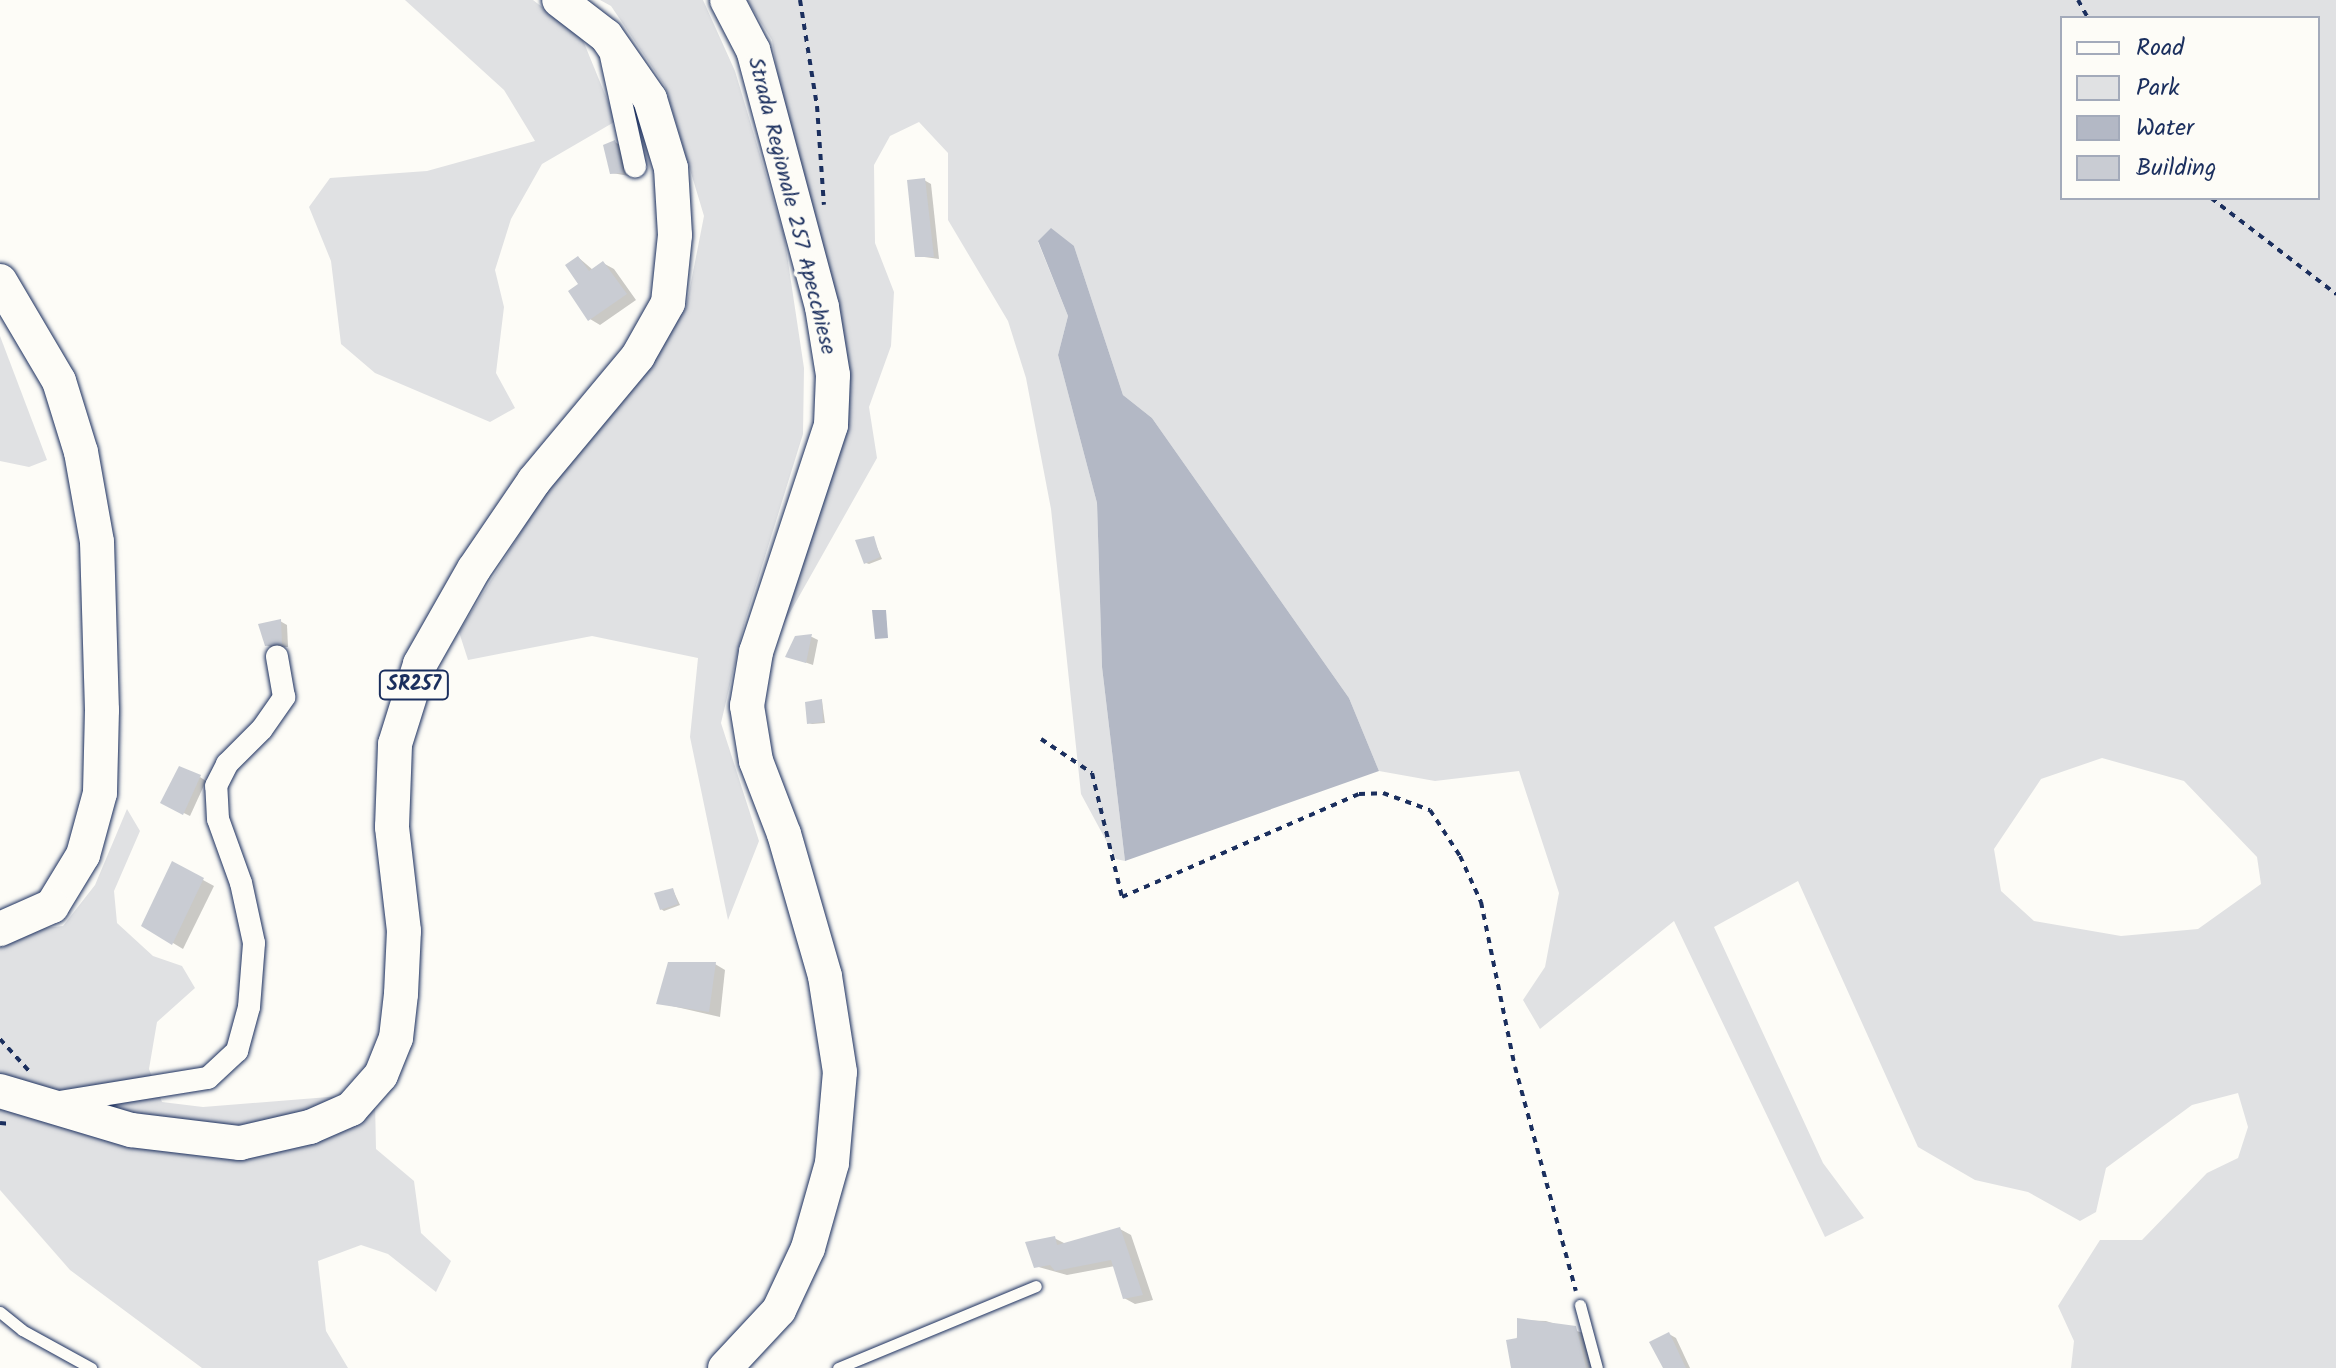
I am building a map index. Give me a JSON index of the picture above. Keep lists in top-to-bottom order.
{
  "streets": {
    "main road": ["Strada Regionale 257 Apecchiese", "SR257"]
  },
  "legend": [
    "Road",
    "Park",
    "Water",
    "Building"
  ]
}
